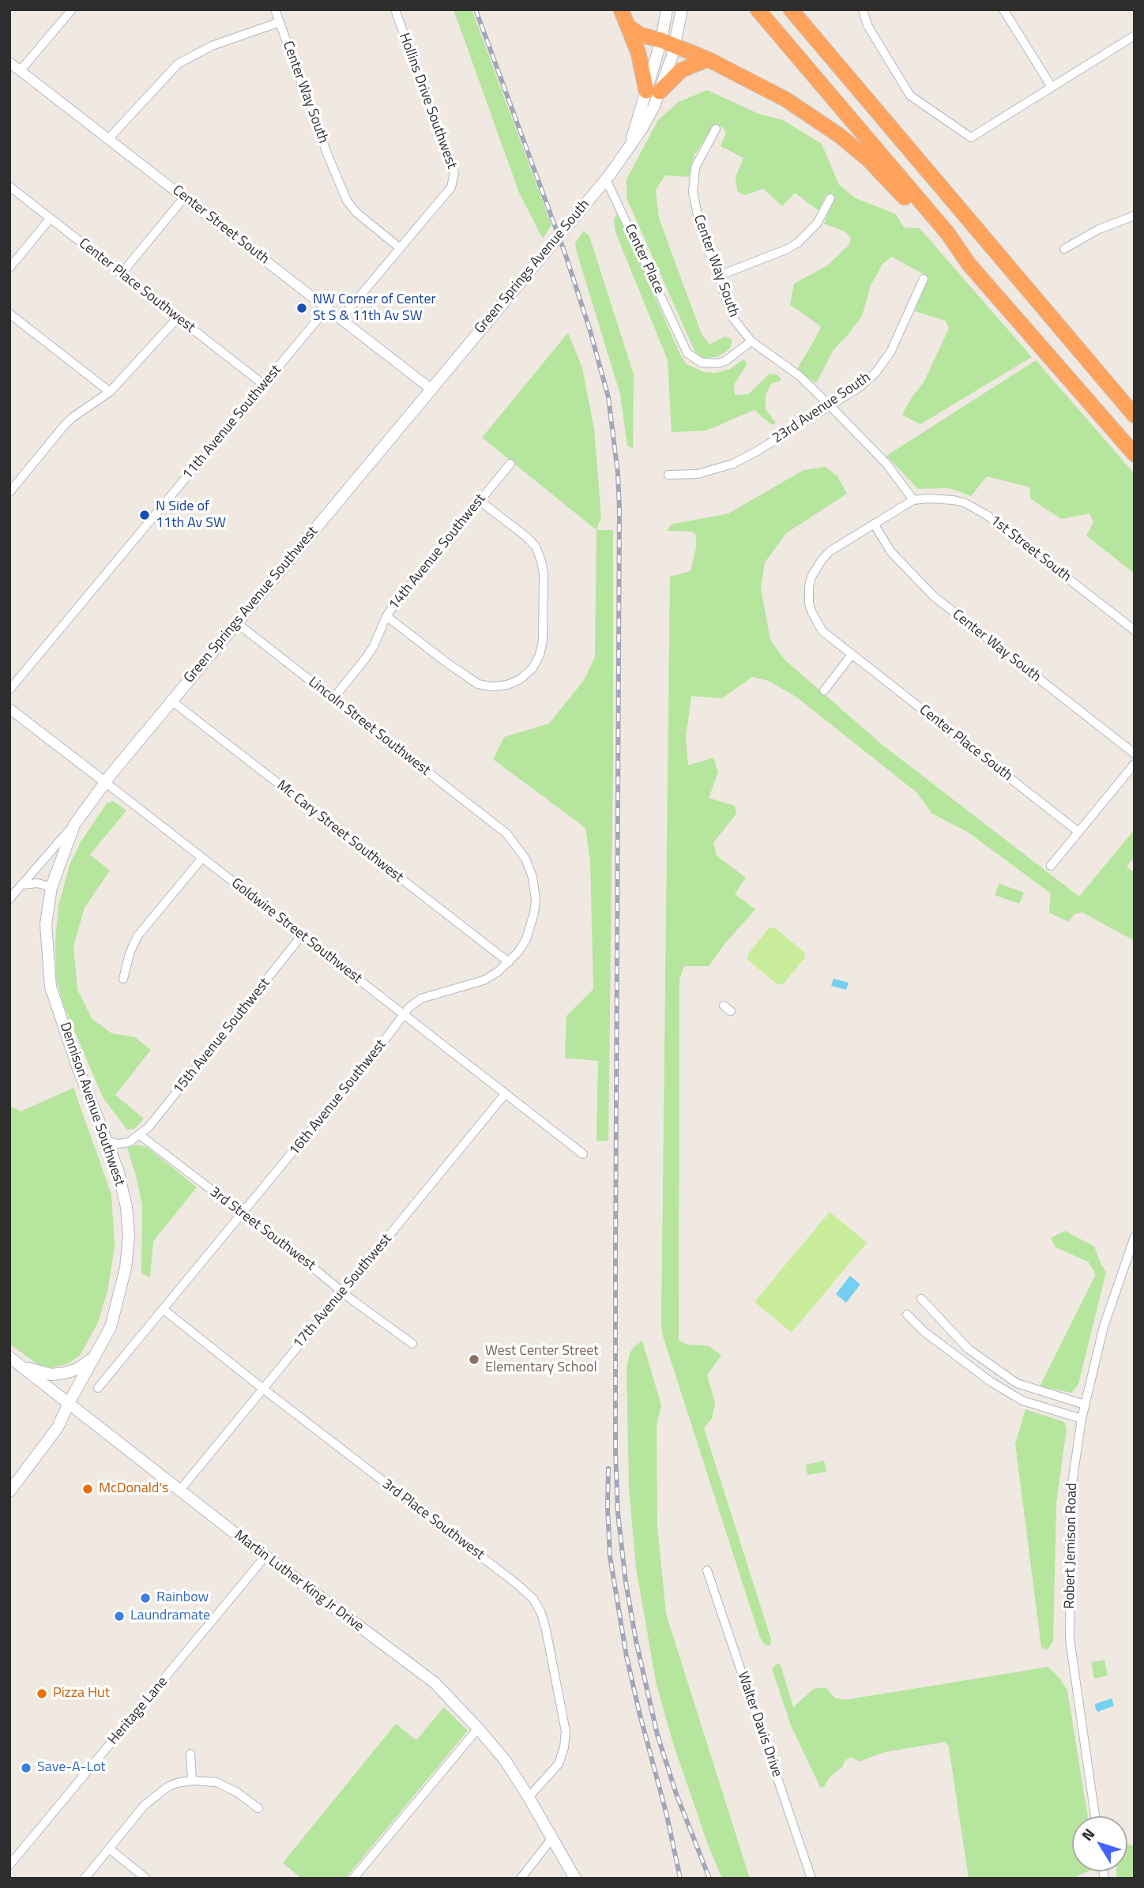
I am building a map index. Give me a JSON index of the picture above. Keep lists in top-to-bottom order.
{
  "streets": {
    "main road": [
      "Green Springs Avenue South",
      "Green Springs Avenue Southwest",
      "Dennison Avenue Southwest",
      "Martin Luther King Jr Drive"
    ],
    "street": [
      "Center Way South",
      "Hollins Drive Southwest",
      "Center Street South",
      "Center Place",
      "Center Place Southwest",
      "23rd Avenue South",
      "11th Avenue Southwest",
      "1st Street South",
      "14th Avenue Southwest",
      "Lincoln Street Southwest",
      "Center Place South",
      "Mc Cary Street Southwest",
      "Goldwire Street Southwest",
      "15th Avenue Southwest",
      "16th Avenue Southwest",
      "3rd Street Southwest",
      "17th Avenue Southwest",
      "3rd Place Southwest",
      "Robert Jemison Road",
      "Heritage Lane",
      "Walter Davis Drive"
    ]
  },
  "crossings": [
    ["Center Way South", "Hollins Drive Southwest"],
    ["Center Way South", "Center Place"],
    ["Center Way South", "23rd Avenue South"],
    ["Center Way South", "1st Street South"],
    ["Center Way South", "Center Place South"],
    ["Hollins Drive Southwest", "Center Street South"],
    ["Center Street South", "Green Springs Avenue South"],
    ["Center Street South", "11th Avenue Southwest"],
    ["Center Street South", "Green Springs Avenue Southwest"],
    ["Center Place", "Green Springs Avenue South"],
    ["Green Springs Avenue South", "Green Springs Avenue Southwest"],
    ["Center Place Southwest", "11th Avenue Southwest"],
    ["1st Street South", "Center Place South"],
    ["14th Avenue Southwest", "Lincoln Street Southwest"],
    ["Green Springs Avenue Southwest", "Lincoln Street Southwest"],
    ["Green Springs Avenue Southwest", "Mc Cary Street Southwest"],
    ["Green Springs Avenue Southwest", "Goldwire Street Southwest"],
    ["Green Springs Avenue Southwest", "Dennison Avenue Southwest"],
    ["Lincoln Street Southwest", "16th Avenue Southwest"],
    ["Mc Cary Street Southwest", "16th Avenue Southwest"],
    ["Goldwire Street Southwest", "15th Avenue Southwest"],
    ["Goldwire Street Southwest", "16th Avenue Southwest"],
    ["Goldwire Street Southwest", "17th Avenue Southwest"],
    ["15th Avenue Southwest", "3rd Street Southwest"],
    ["16th Avenue Southwest", "3rd Street Southwest"],
    ["16th Avenue Southwest", "3rd Place Southwest"],
    ["Dennison Avenue Southwest", "Martin Luther King Jr Drive"],
    ["3rd Street Southwest", "17th Avenue Southwest"],
    ["17th Avenue Southwest", "3rd Place Southwest"],
    ["17th Avenue Southwest", "Martin Luther King Jr Drive"],
    ["3rd Place Southwest", "Martin Luther King Jr Drive"],
    ["Martin Luther King Jr Drive", "Heritage Lane"]
  ],
  "places": [
    "NW Corner of Center St S & 11th Av SW",
    "N Side of 11th Av SW",
    "West Center Street Elementary School",
    "McDonald's",
    "Rainbow",
    "Laundramate",
    "Pizza Hut",
    "Save-A-Lot"
  ],
  "north": "top left"
}
